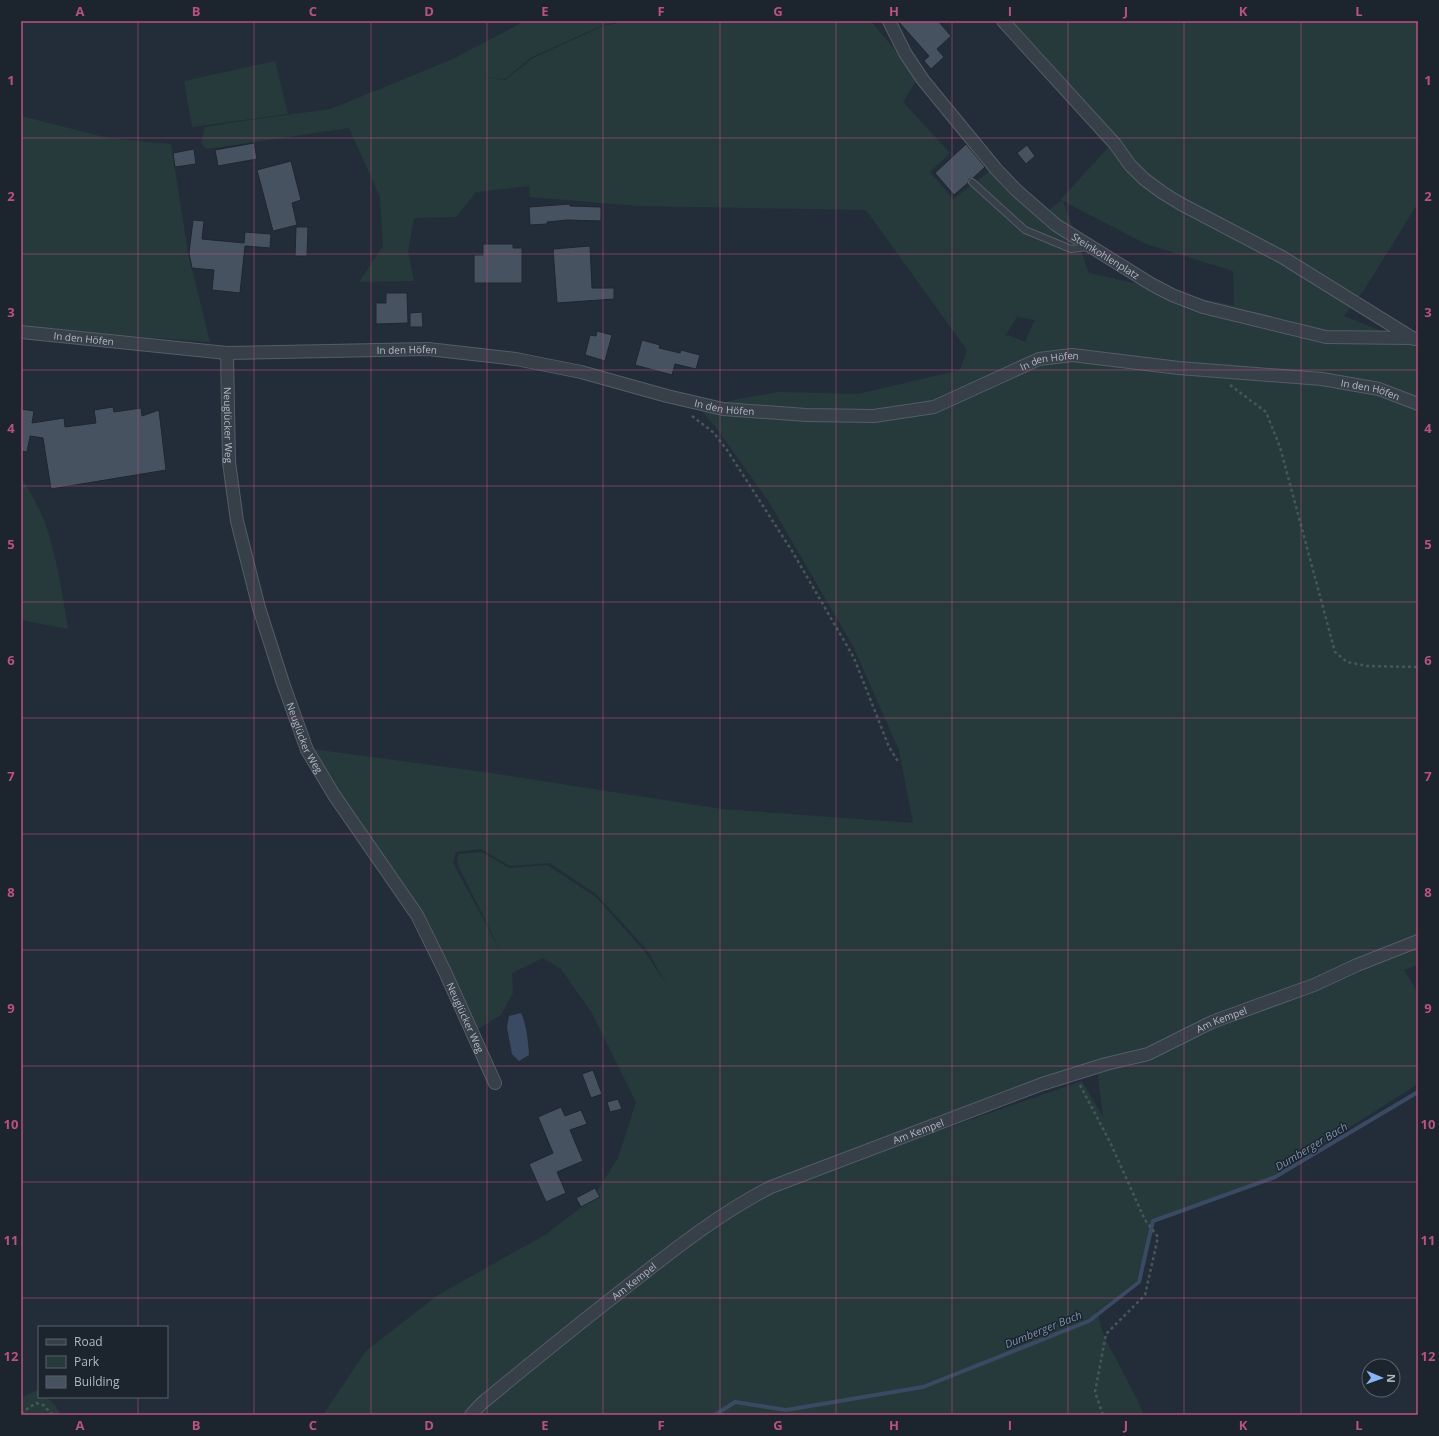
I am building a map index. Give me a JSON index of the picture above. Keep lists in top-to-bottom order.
{
  "streets": {
    "street": [
      "Steinkohlenplatz",
      "In den Höfen",
      "Neuglücker Weg",
      "Am Kempel"
    ]
  },
  "crossings": [
    ["In den Höfen", "Neuglücker Weg"]
  ],
  "water": ["Dumberger Bach"],
  "legend": ["Road", "Park", "Building"],
  "north": "right",
  "grid": {
    "columns": [
      "A",
      "B",
      "C",
      "D",
      "E",
      "F",
      "G",
      "H",
      "I",
      "J",
      "K",
      "L"
    ],
    "rows": [
      "1",
      "2",
      "3",
      "4",
      "5",
      "6",
      "7",
      "8",
      "9",
      "10",
      "11",
      "12"
    ]
  }
}
